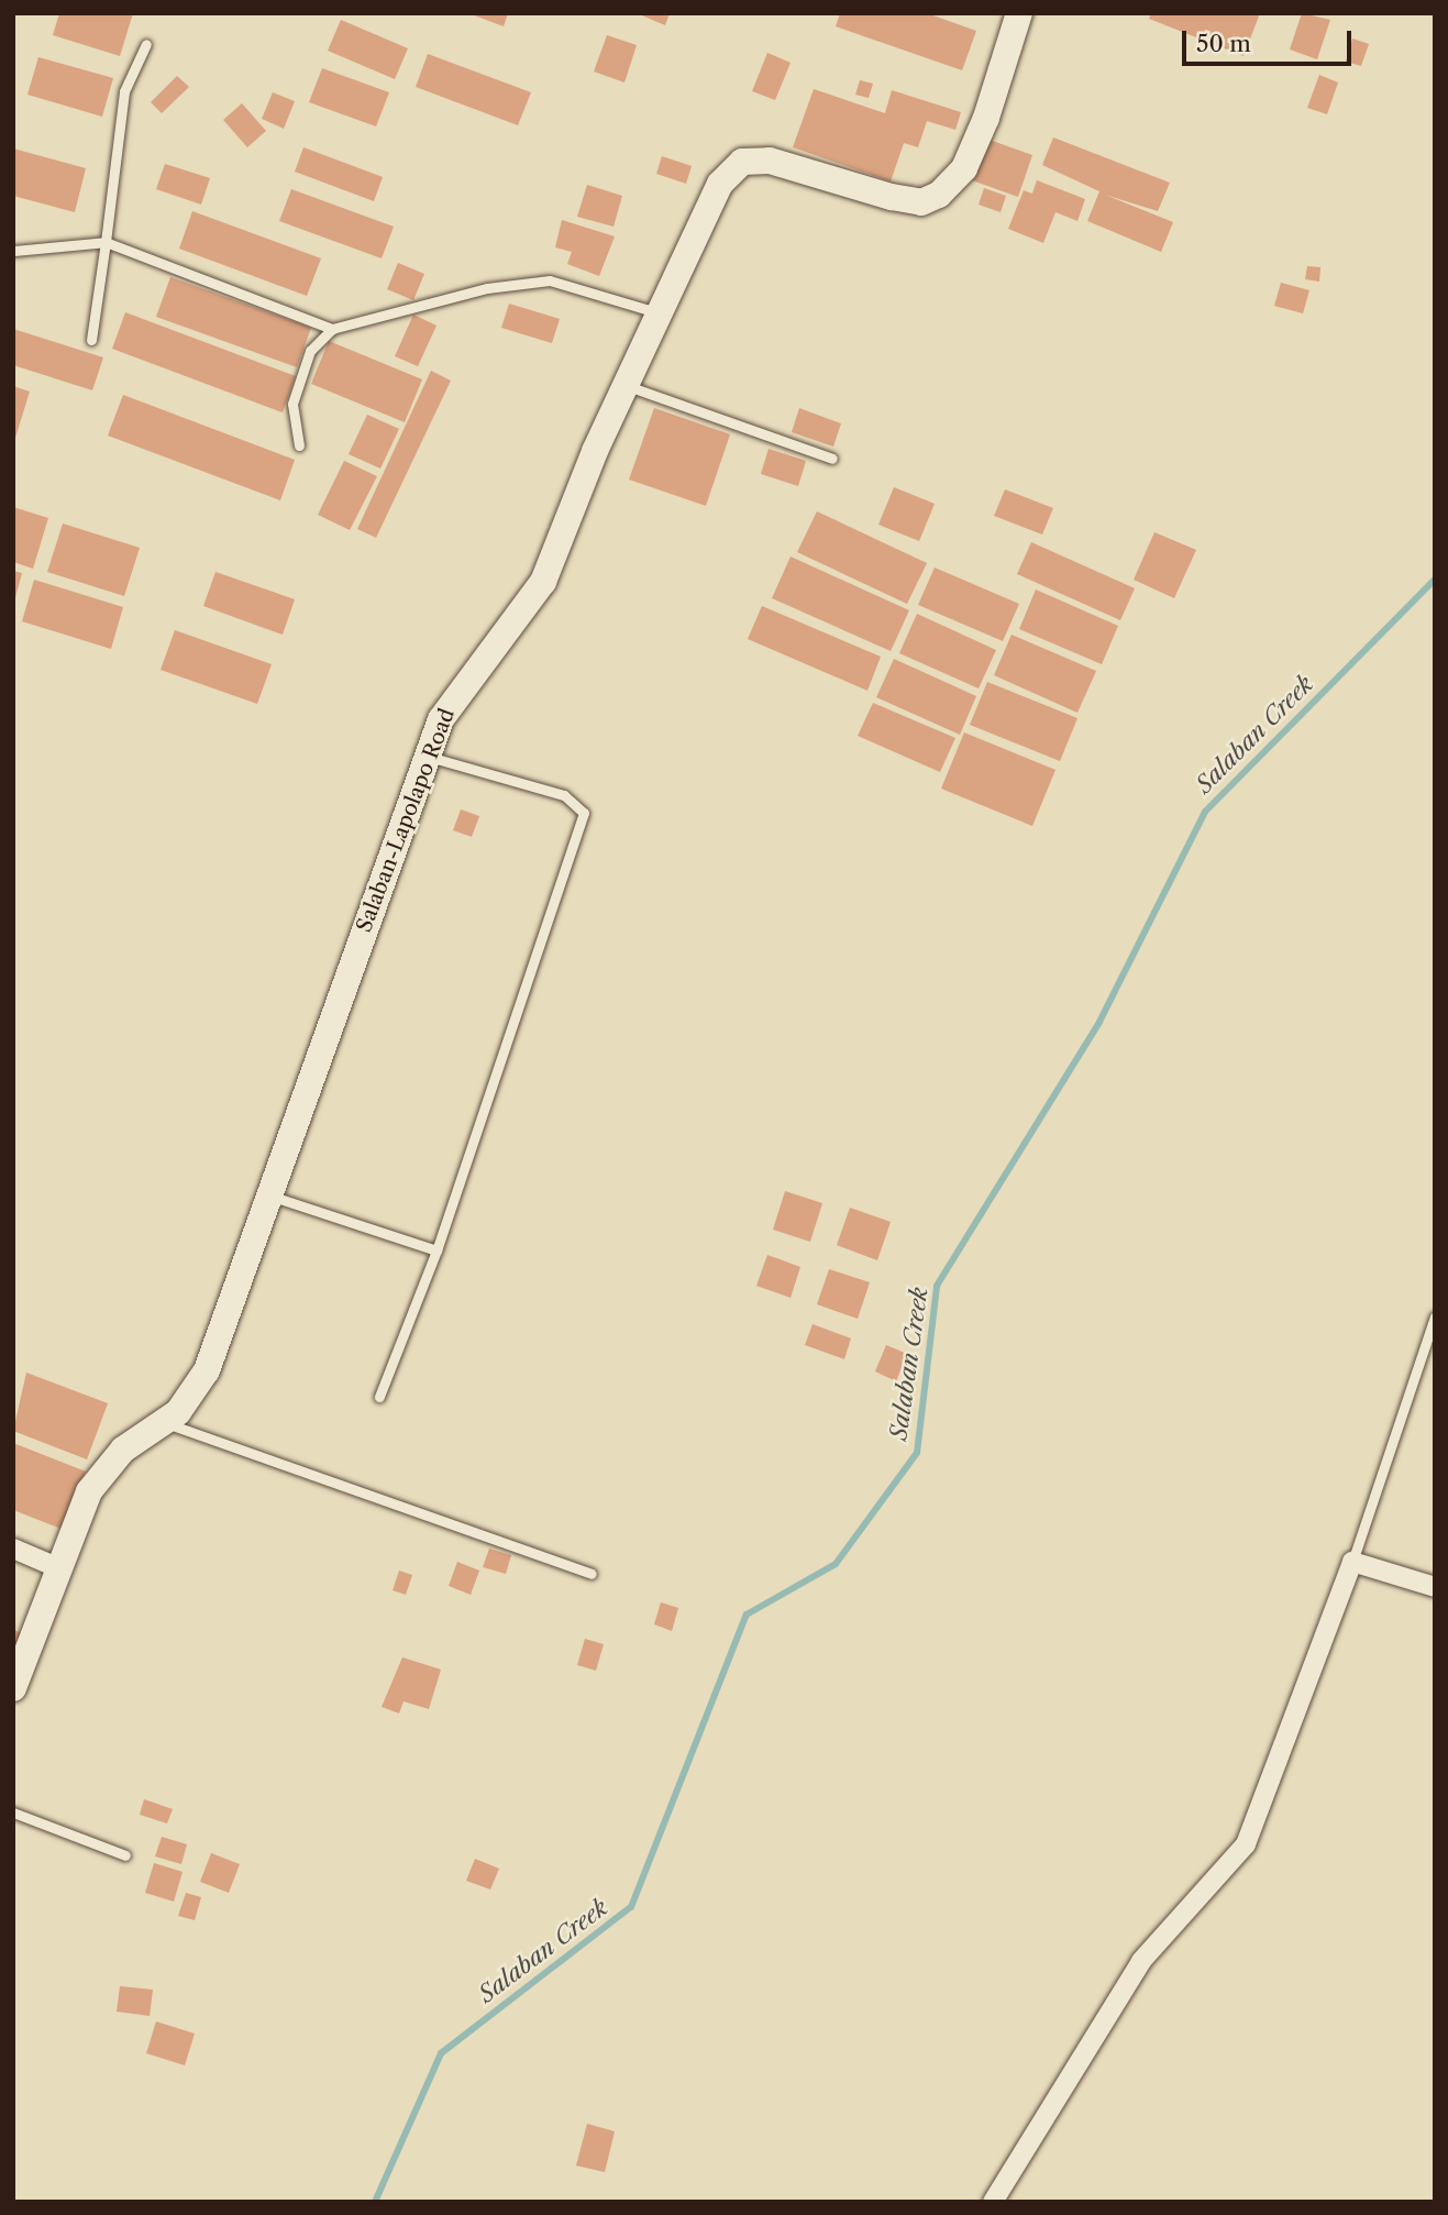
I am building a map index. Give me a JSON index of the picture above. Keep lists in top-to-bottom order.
{
  "streets": {
    "street": ["Salaban-Lapolapo Road"]
  },
  "water": ["Salaban Creek"],
  "scale_bar": "50 m"
}
